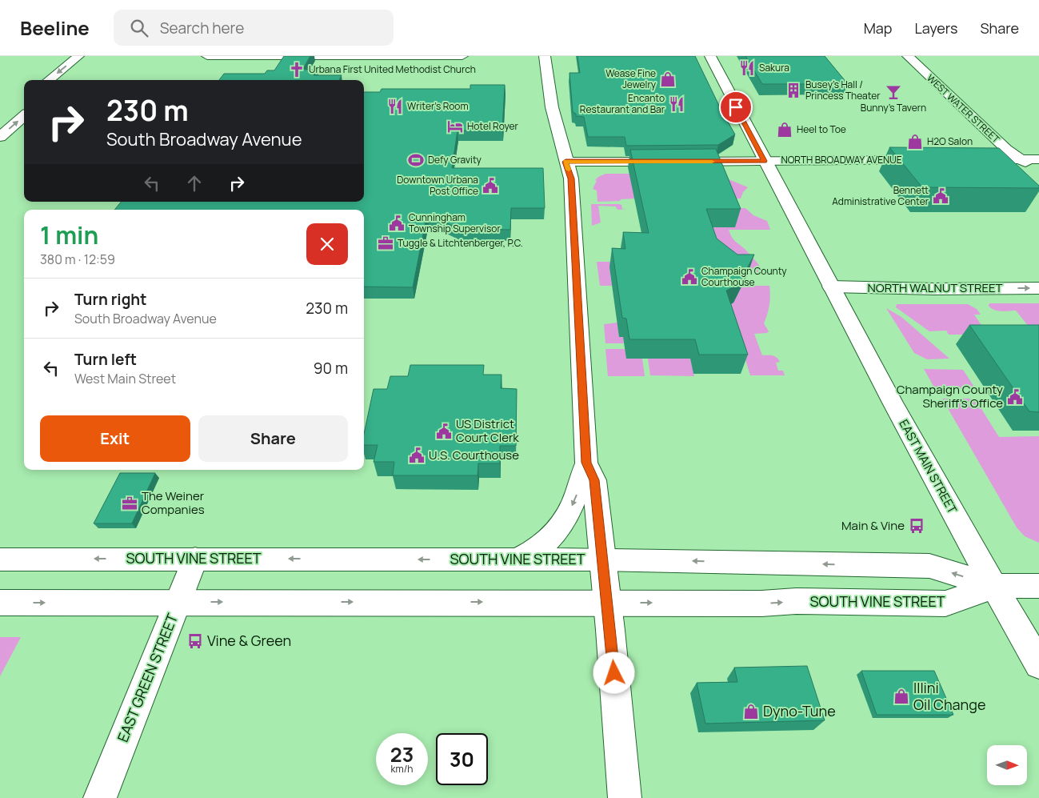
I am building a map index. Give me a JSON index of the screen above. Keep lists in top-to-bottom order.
{
  "streets": {
    "street": [
      "WEST WATER STREET",
      "NORTH BROADWAY AVENUE",
      "NORTH WALNUT STREET",
      "EAST MAIN STREET",
      "SOUTH VINE STREET",
      "EAST GREEN STREET"
    ]
  },
  "crossings": [
    ["NORTH BROADWAY AVENUE", "EAST MAIN STREET"],
    ["NORTH WALNUT STREET", "EAST MAIN STREET"],
    ["EAST MAIN STREET", "SOUTH VINE STREET"],
    ["SOUTH VINE STREET", "EAST GREEN STREET"]
  ],
  "places": {
    "restaurant": ["Sakura", "Encanto Restaurant and Bar", "Writer's Room"],
    "church": ["Urbana First United Methodist Church"],
    "shop": [
      "Wease Fine Jewelry",
      "Heel to Toe",
      "H2O Salon",
      "Illini Oil Change",
      "Dyno-Tune"
    ],
    "building": ["Busey's Hall / Princess Theater"],
    "bar": ["Bunny's Tavern"],
    "hotel": ["Hotel Royer"],
    "sports": ["Defy Gravity"],
    "public building": [
      "Downtown Urbana Post Office",
      "Bennett Administrative Center",
      "Cunningham Township Supervisor",
      "Champaign County Courthouse",
      "Champaign County Sheriff's Office",
      "US District Court Clerk",
      "U.S. Courthouse"
    ],
    "office": ["Tuggle & Litchtenberger, P.C.", "The Weiner Companies"],
    "bus stop": ["Main & Vine", "Vine & Green"]
  },
  "north": "right",
  "page": {
    "header": "Beeline",
    "search": "Search here",
    "nav": ["Map", "Layers", "Share"],
    "turn": ["230 m", "South Broadway Avenue"],
    "heading": ["1 min", "380 m · 12:59"],
    "list": [
      {
        "name": "Turn right",
        "note": "South Broadway Avenue",
        "value": "230 m"
      },
      {
        "name": "Turn left",
        "note": "West Main Street",
        "value": "90 m"
      }
    ],
    "buttons": ["Exit", "Share"],
    "speed": "23 km/h",
    "limit": "30"
  }
}
